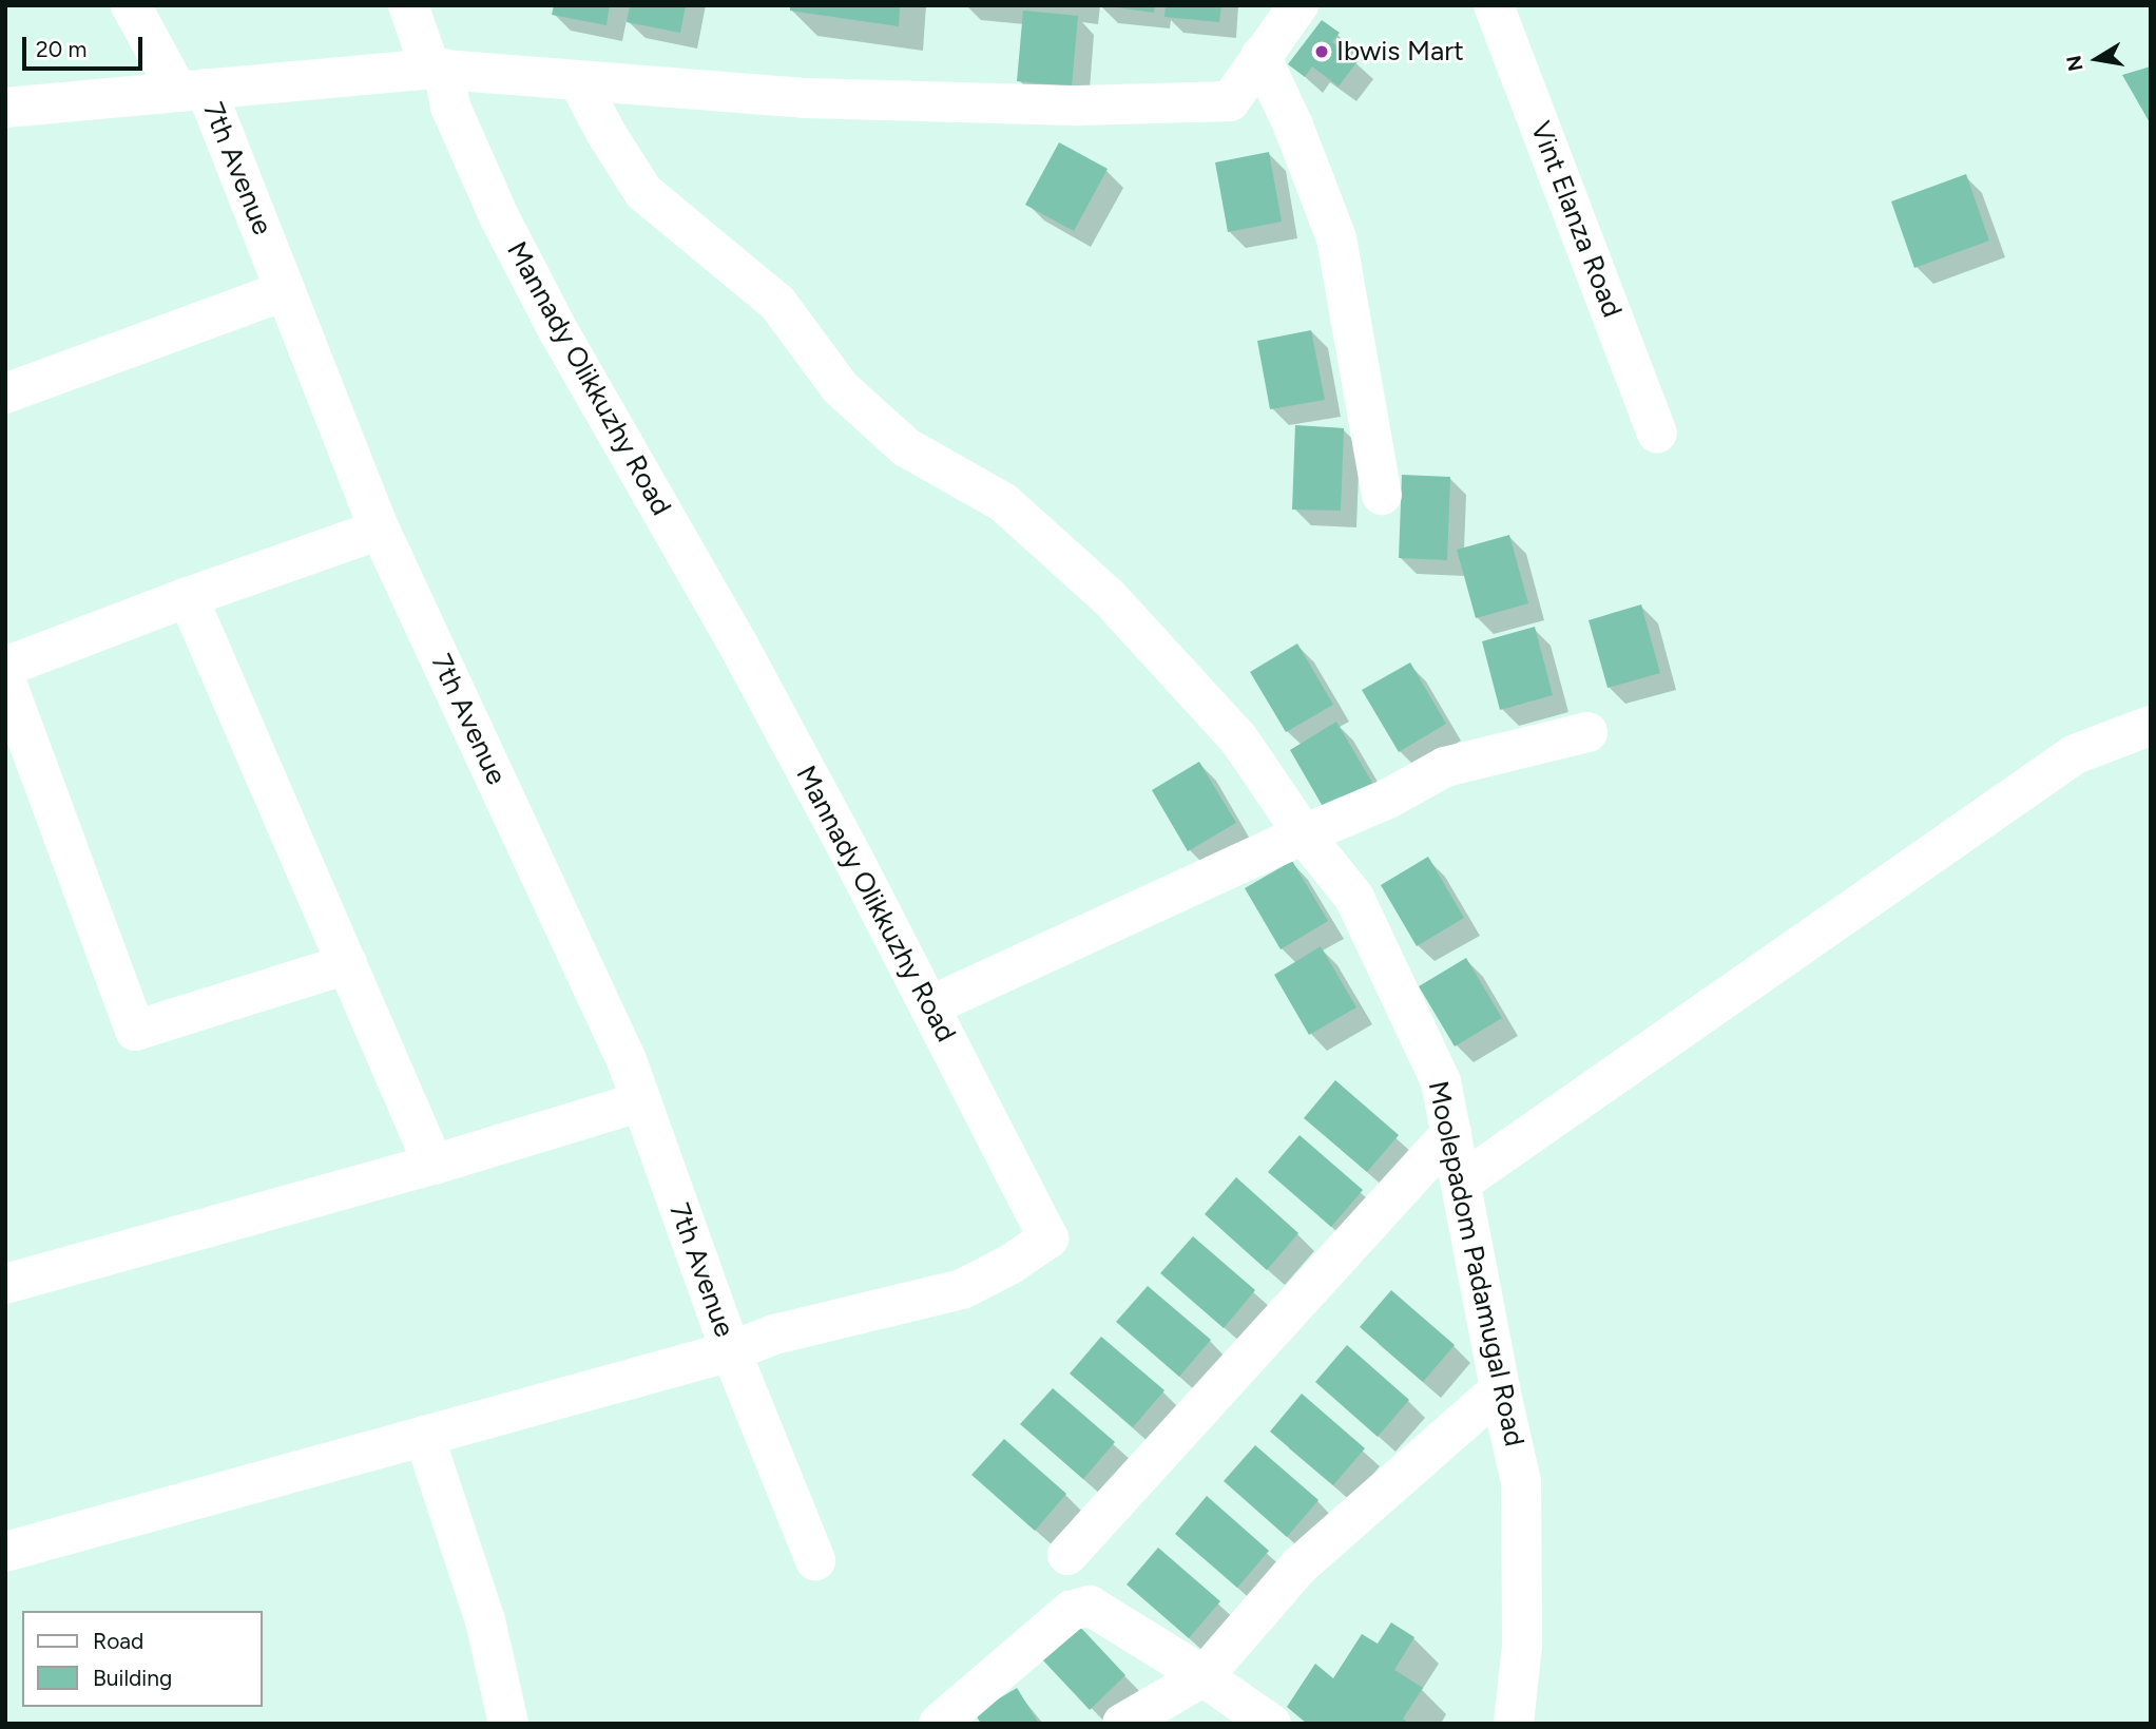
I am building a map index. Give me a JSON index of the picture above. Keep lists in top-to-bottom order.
{
  "streets": {
    "street": [
      "7th Avenue",
      "Vint Elanza Road",
      "Mannady Olikkuzhy Road",
      "Moolepadom Padamugal Road"
    ]
  },
  "crossings": [
    ["7th Avenue", "Mannady Olikkuzhy Road"]
  ],
  "places": ["Ibwis Mart"],
  "legend": ["Road", "Building"],
  "scale_bar": "20 m",
  "north": "left"
}
